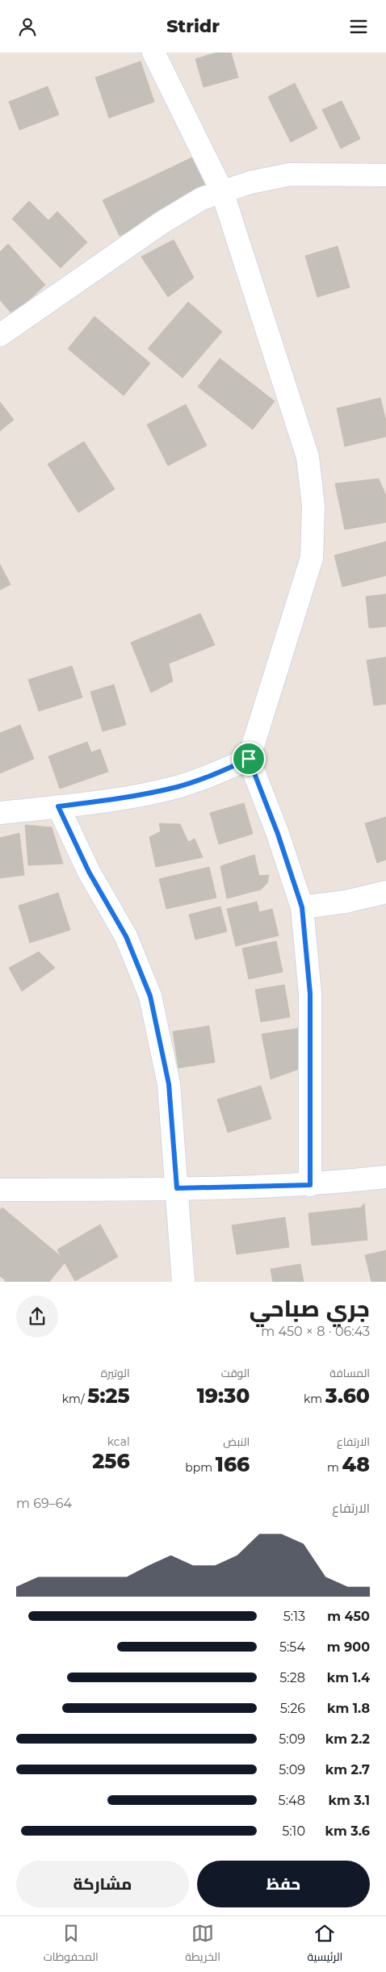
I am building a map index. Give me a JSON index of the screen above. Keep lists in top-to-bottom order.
{
  "page": {
    "header": "Stridr",
    "heading": ["جري صباحي", "06:43 · 8 × 450 m"],
    "stats": [
      ["المسافة", "3.60 km"],
      ["الوقت", "19:30"],
      ["الوتيرة", "5:25 /km"],
      ["الارتفاع", "48 m"],
      ["النبض", "166 bpm"],
      ["kcal", "256"]
    ],
    "chart": ["الارتفاع", "64–69 m"],
    "list": [
      {
        "name": "450 m",
        "note": "5:13"
      },
      {
        "name": "900 m",
        "note": "5:54"
      },
      {
        "name": "1.4 km",
        "note": "5:28"
      },
      {
        "name": "1.8 km",
        "note": "5:26"
      },
      {
        "name": "2.2 km",
        "note": "5:09"
      },
      {
        "name": "2.7 km",
        "note": "5:09"
      },
      {
        "name": "3.1 km",
        "note": "5:48"
      },
      {
        "name": "3.6 km",
        "note": "5:10"
      }
    ],
    "buttons": ["حفظ", "مشاركة"],
    "tabs": ["الرئيسية", "الخريطة", "المحفوظات"]
  }
}
